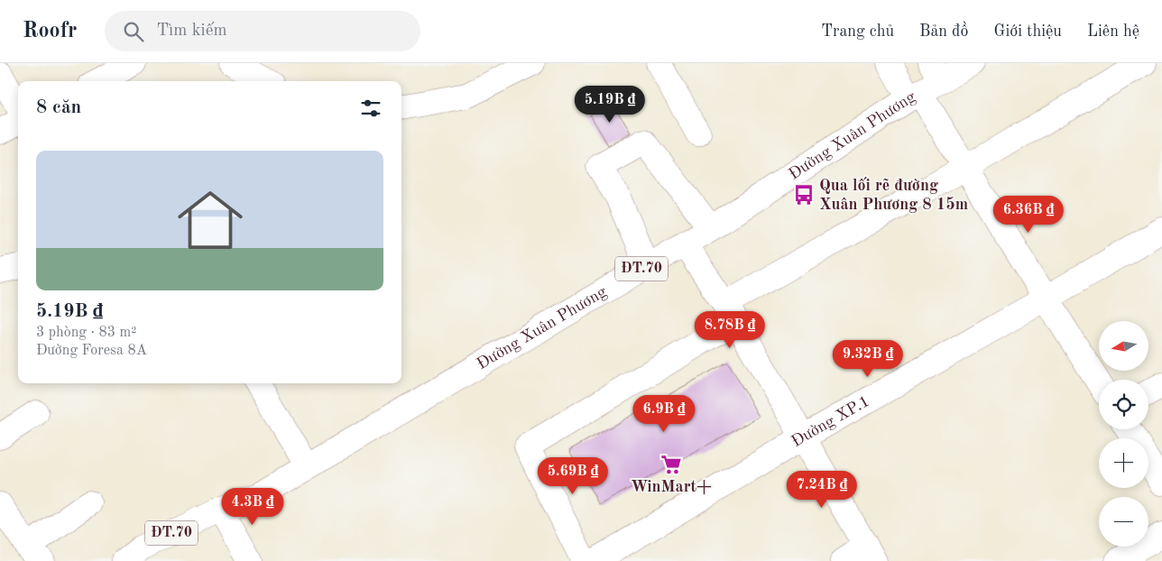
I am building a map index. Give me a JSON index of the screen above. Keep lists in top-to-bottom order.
{
  "streets": {
    "street": ["Đường Xuân Phương", "ĐT.70", "Đường XP.1"]
  },
  "places": {
    "bus stop": ["Qua lối rẽ đường Xuân Phương 8 15m"],
    "supermarket": ["WinMart+"]
  },
  "north": "left",
  "page": {
    "header": "Roofr",
    "search": "Tìm kiếm",
    "nav": [
      "Trang chủ",
      "Bản đồ",
      "Giới thiệu",
      "Liên hệ"
    ],
    "heading": "8 căn",
    "price": [
      "5.19B ₫",
      "6.36B ₫",
      "8.78B ₫",
      "9.32B ₫",
      "6.9B ₫",
      "5.69B ₫",
      "7.24B ₫",
      "4.3B ₫"
    ],
    "list": [
      {
        "name": "5.19B ₫",
        "note": "3 phòng · 83 m² · Đường Foresa 8A"
      }
    ],
    "map_buttons": ["+", "−"]
  }
}
